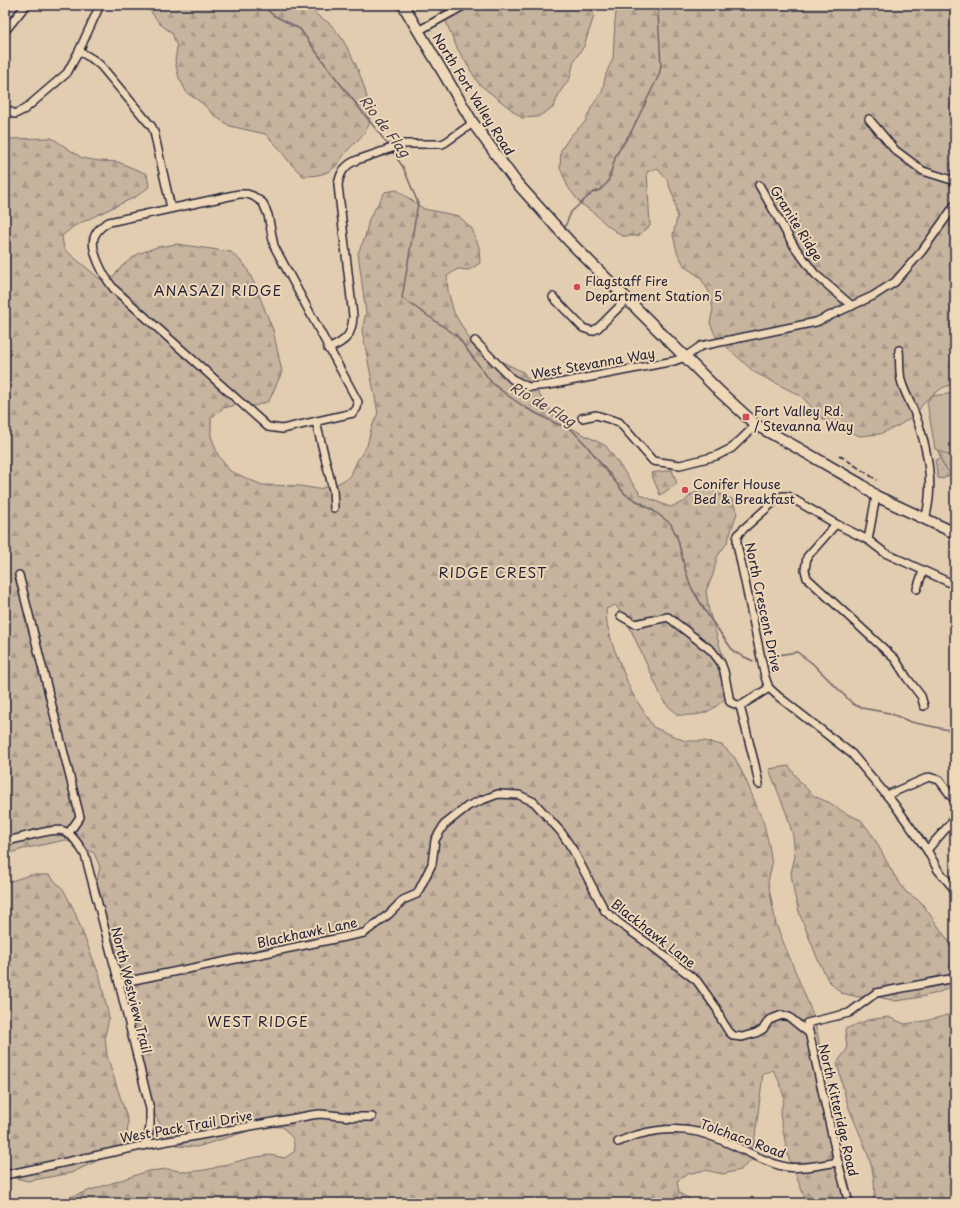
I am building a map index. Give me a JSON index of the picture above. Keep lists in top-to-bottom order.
{
  "streets": {
    "main road": ["North Fort Valley Road"],
    "street": [
      "Granite Ridge",
      "West Stevanna Way",
      "North Crescent Drive",
      "Blackhawk Lane",
      "North Westview Trail",
      "North Kitteridge Road",
      "West Pack Trail Drive",
      "Tolchaco Road"
    ]
  },
  "crossings": [
    ["North Fort Valley Road", "West Stevanna Way"],
    ["Granite Ridge", "West Stevanna Way"],
    ["Blackhawk Lane", "North Westview Trail"],
    ["Blackhawk Lane", "North Kitteridge Road"],
    ["North Westview Trail", "West Pack Trail Drive"],
    ["North Kitteridge Road", "Tolchaco Road"]
  ],
  "districts": ["ANASAZI RIDGE", "RIDGE CREST", "WEST RIDGE"],
  "water": ["Rio de Flag"],
  "places": {
    "other": ["Flagstaff Fire Department Station 5", "Conifer House Bed & Breakfast"],
    "transit": ["Fort Valley Rd. / Stevanna Way"]
  }
}
